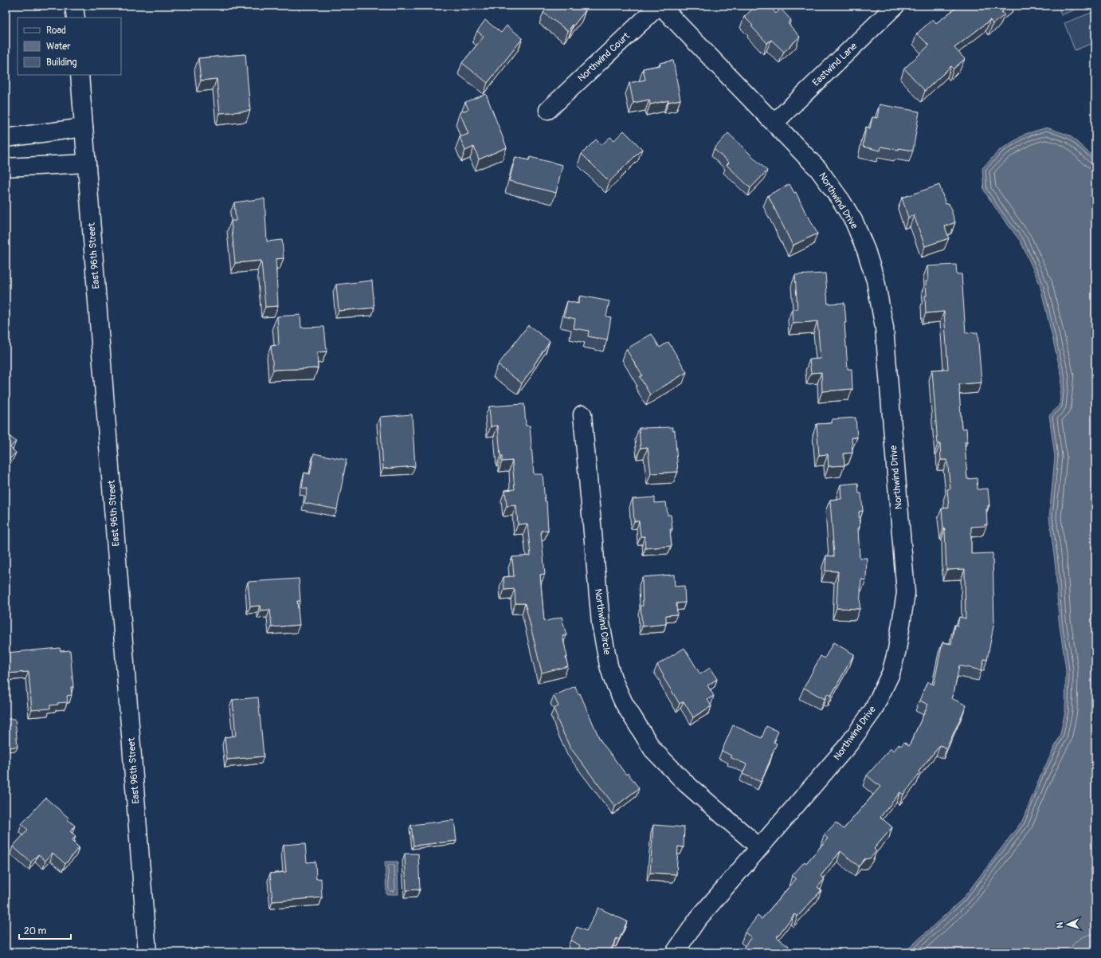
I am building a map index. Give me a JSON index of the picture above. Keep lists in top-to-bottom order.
{
  "streets": {
    "street": [
      "Northwind Court",
      "Eastwind Lane",
      "Northwind Drive",
      "East 96th Street",
      "Northwind Circle"
    ]
  },
  "crossings": [
    ["Northwind Court", "Northwind Drive"],
    ["Eastwind Lane", "Northwind Drive"],
    ["Northwind Drive", "Northwind Circle"]
  ],
  "legend": ["Road", "Water", "Building"],
  "scale_bar": "20 m",
  "north": "left"
}
